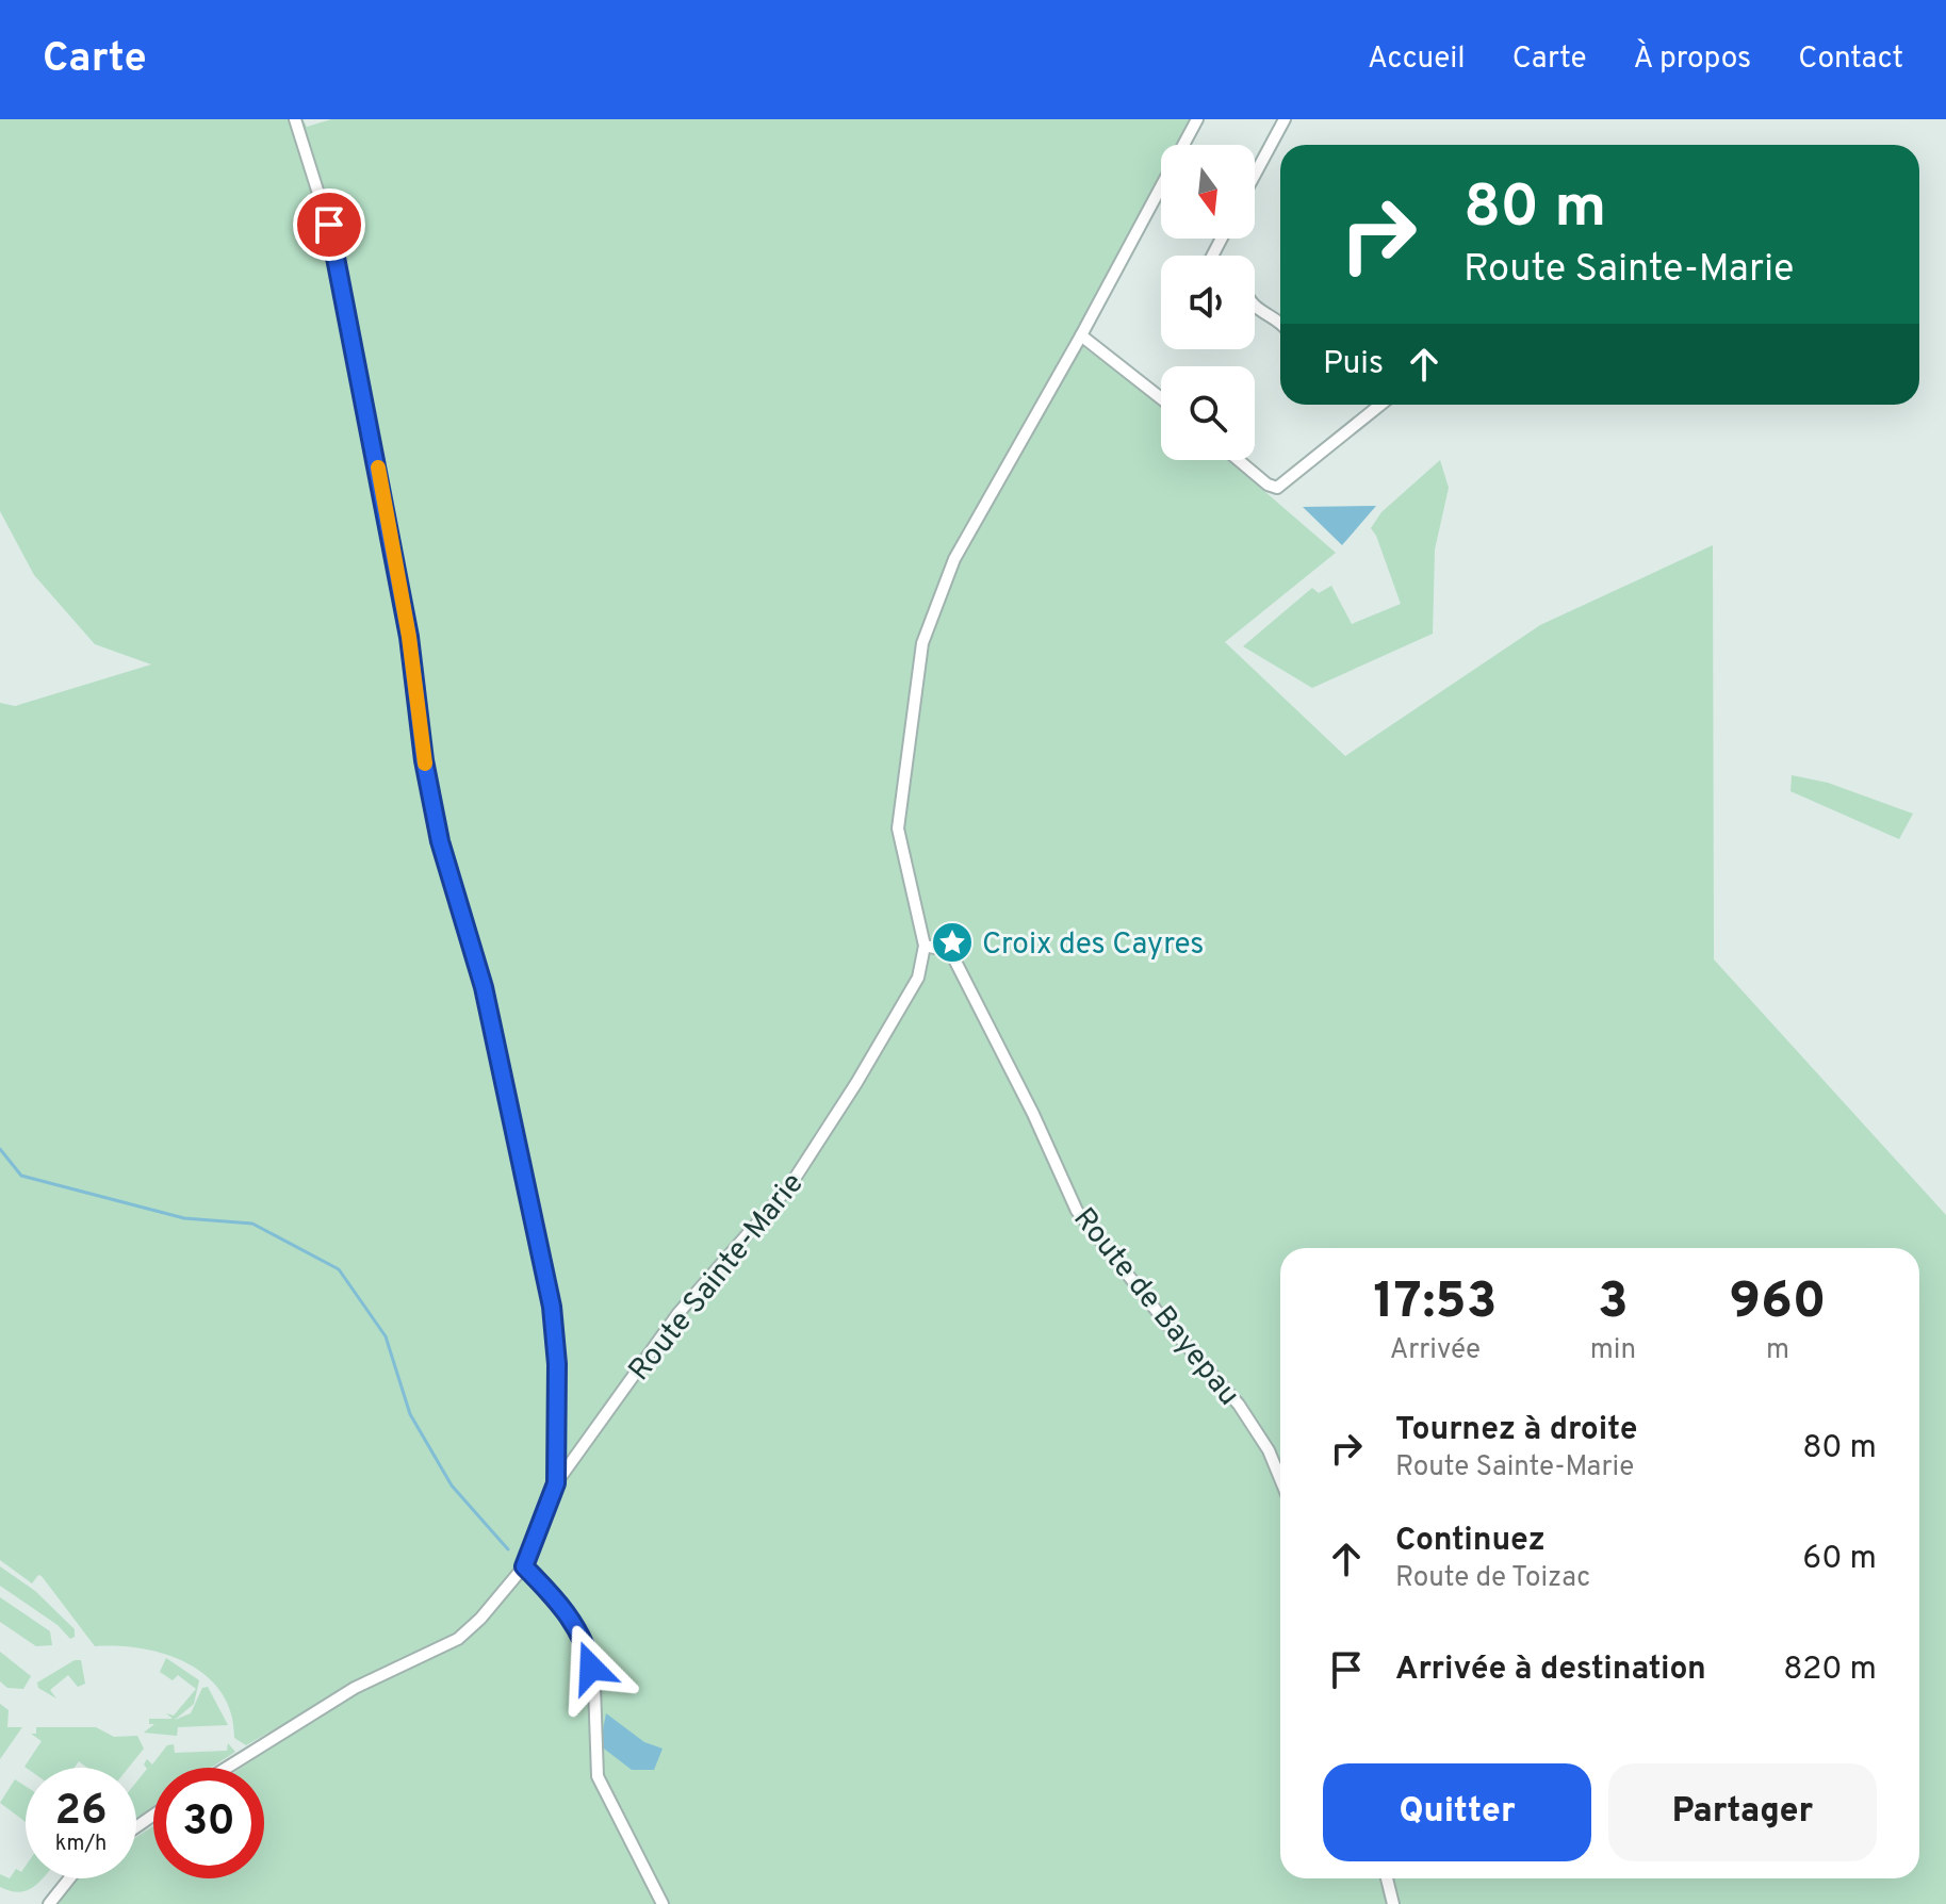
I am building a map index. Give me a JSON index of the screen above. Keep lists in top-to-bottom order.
{
  "streets": {
    "street": ["Route Sainte-Marie", "Route de Bayepau"]
  },
  "crossings": [
    ["Route Sainte-Marie", "Route de Bayepau"]
  ],
  "places": {
    "place": ["Croix des Cayres"]
  },
  "north": "bottom",
  "page": {
    "header": "Carte",
    "nav": [
      "Accueil",
      "Carte",
      "À propos",
      "Contact"
    ],
    "turn": ["80 m", "Route Sainte-Marie"],
    "then": "Puis",
    "eta": [
      "17:53",
      "Arrivée",
      "3",
      "min",
      "960",
      "m"
    ],
    "list": [
      {
        "name": "Tournez à droite",
        "note": "Route Sainte-Marie",
        "value": "80 m"
      },
      {
        "name": "Continuez",
        "note": "Route de Toizac",
        "value": "60 m"
      },
      {
        "name": "Arrivée à destination",
        "value": "820 m"
      }
    ],
    "buttons": ["Quitter", "Partager"],
    "speed": "26 km/h",
    "limit": "30"
  }
}
